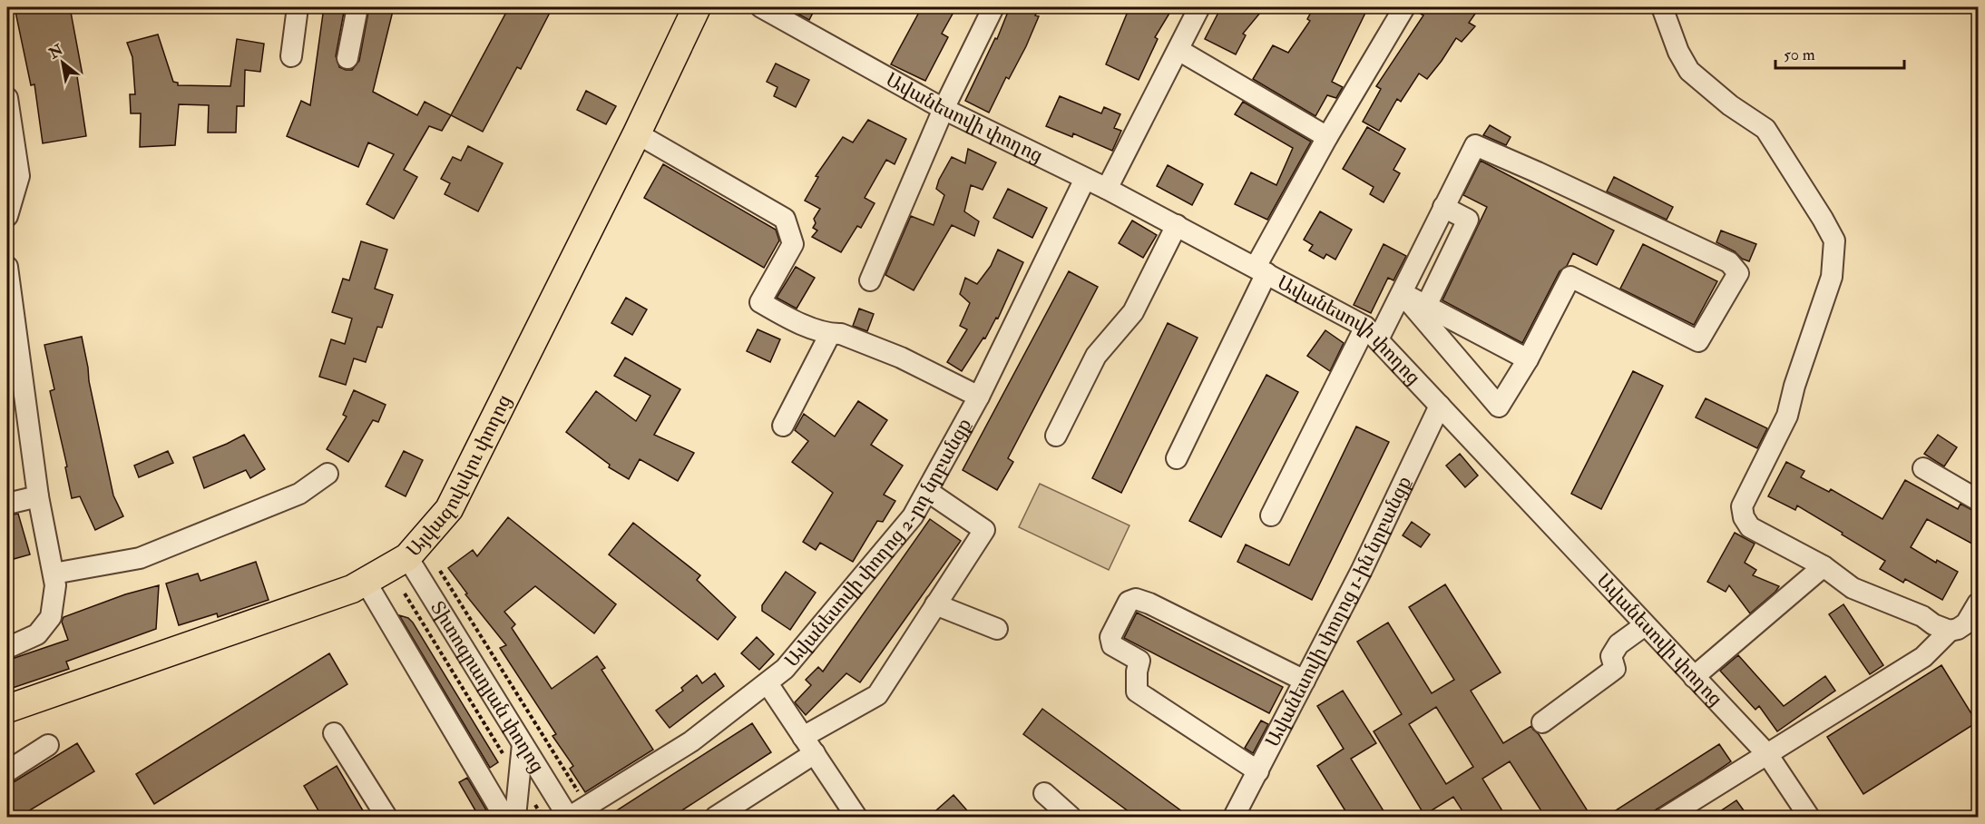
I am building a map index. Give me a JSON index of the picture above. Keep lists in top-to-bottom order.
{
  "streets": {
    "main road": ["Այվազովսկու փողոց"],
    "street": [
      "Ավանեսովի փողոց",
      "Ավանեսովի փողոց 2-րդ նրբանցք",
      "Ավանեսովի փողոց 1-ին նրբանցք",
      "Տիտոգրադյան փողոց"
    ]
  },
  "crossings": [
    ["Ավանեսովի փողոց", "Ավանեսովի փողոց 2-րդ նրբանցք"],
    ["Ավանեսովի փողոց", "Ավանեսովի փողոց 1-ին նրբանցք"],
    ["Այվազովսկու փողոց", "Տիտոգրադյան փողոց"],
    ["Ավանեսովի փողոց 2-րդ նրբանցք", "Տիտոգրադյան փողոց"]
  ],
  "scale_bar": "50 m",
  "north": "top left"
}
